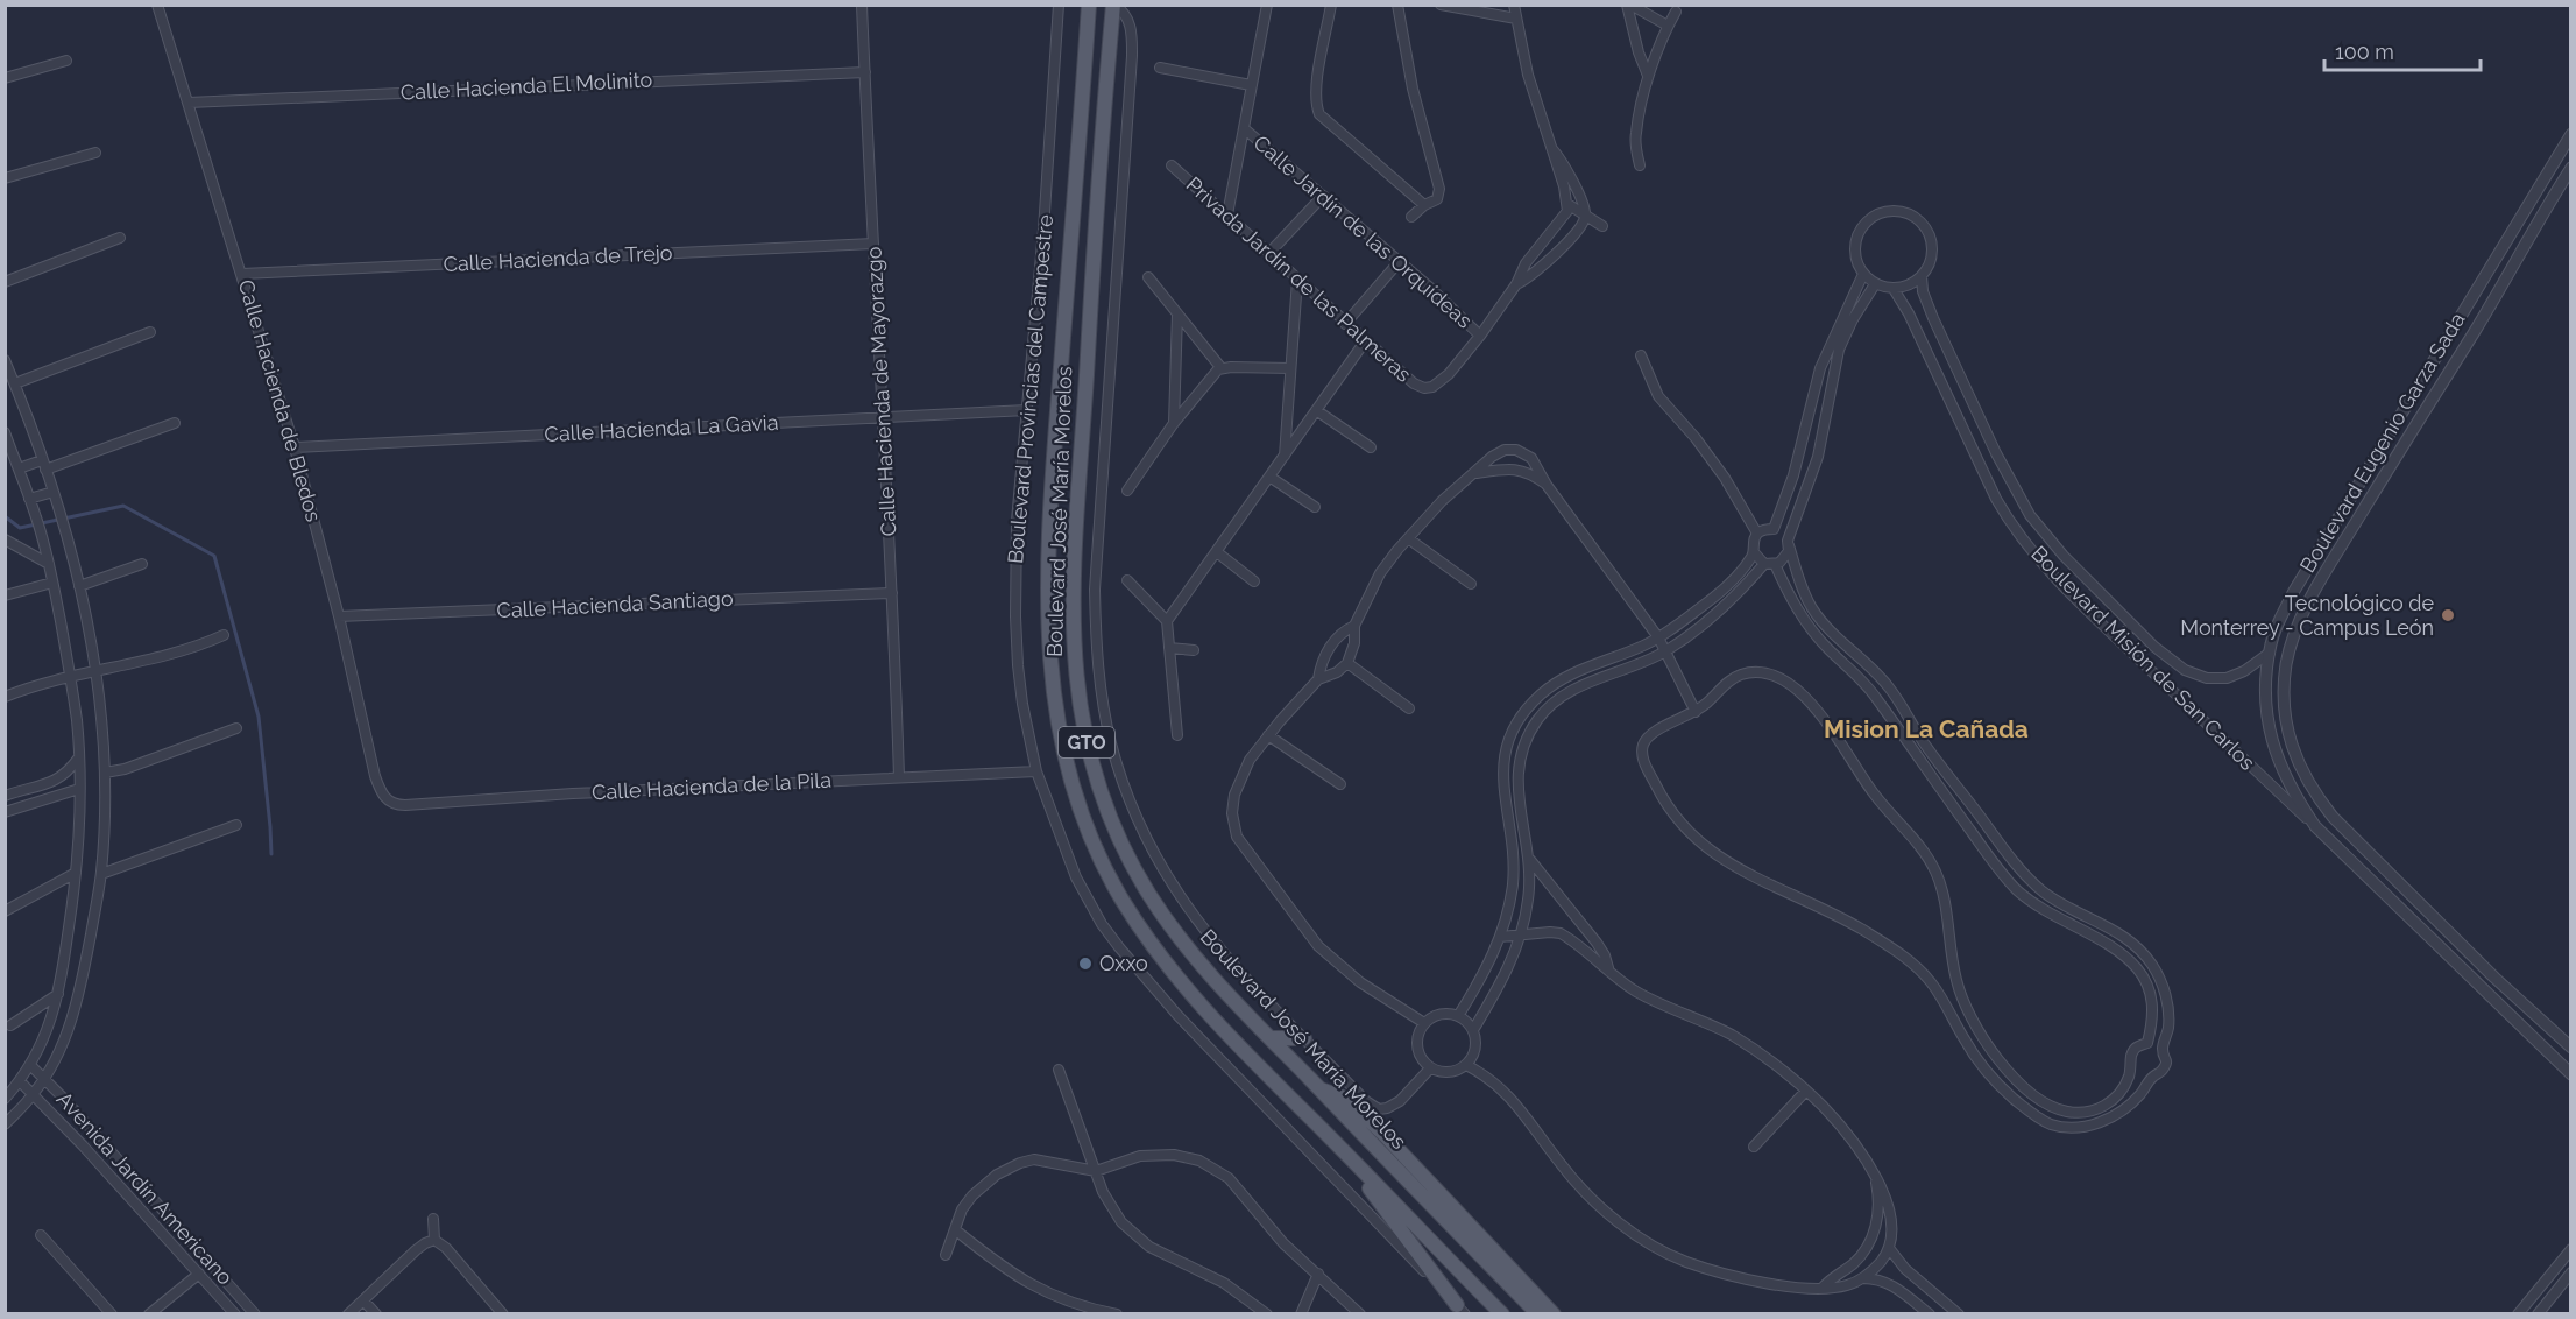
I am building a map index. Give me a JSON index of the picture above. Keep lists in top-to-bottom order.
{
  "streets": {
    "main road": ["Boulevard José María Morelos", "GTO"],
    "street": [
      "Calle Hacienda El Molinito",
      "Calle Jardín de las Orquídeas",
      "Calle Hacienda de Trejo",
      "Privada Jardín de las Palmeras",
      "Boulevard Provincias del Campestre",
      "Calle Hacienda de Mayorazgo",
      "Calle Hacienda de Bledos",
      "Calle Hacienda La Gavia",
      "Boulevard Eugenio Garza Sada",
      "Calle Hacienda Santiago",
      "Boulevard Misión de San Carlos",
      "Calle Hacienda de la Pila",
      "Avenida Jardín Americano"
    ]
  },
  "crossings": [
    ["Calle Hacienda El Molinito", "Calle Hacienda de Mayorazgo"],
    ["Calle Hacienda El Molinito", "Calle Hacienda de Bledos"],
    ["Calle Jardín de las Orquídeas", "Privada Jardín de las Palmeras"],
    ["Calle Hacienda de Trejo", "Calle Hacienda de Mayorazgo"],
    ["Calle Hacienda de Trejo", "Calle Hacienda de Bledos"],
    ["Boulevard Provincias del Campestre", "Calle Hacienda La Gavia"],
    ["Boulevard Provincias del Campestre", "Calle Hacienda de la Pila"],
    ["Calle Hacienda de Mayorazgo", "Calle Hacienda La Gavia"],
    ["Calle Hacienda de Mayorazgo", "Calle Hacienda Santiago"],
    ["Calle Hacienda de Mayorazgo", "Calle Hacienda de la Pila"],
    ["Calle Hacienda de Bledos", "Calle Hacienda La Gavia"],
    ["Calle Hacienda de Bledos", "Calle Hacienda Santiago"],
    ["Calle Hacienda de Bledos", "Calle Hacienda de la Pila"],
    ["Boulevard Eugenio Garza Sada", "Boulevard Misión de San Carlos"]
  ],
  "districts": ["Mision La Cañada"],
  "places": ["Tecnológico de Monterrey - Campus León", "Oxxo"],
  "scale_bar": "100 m"
}
